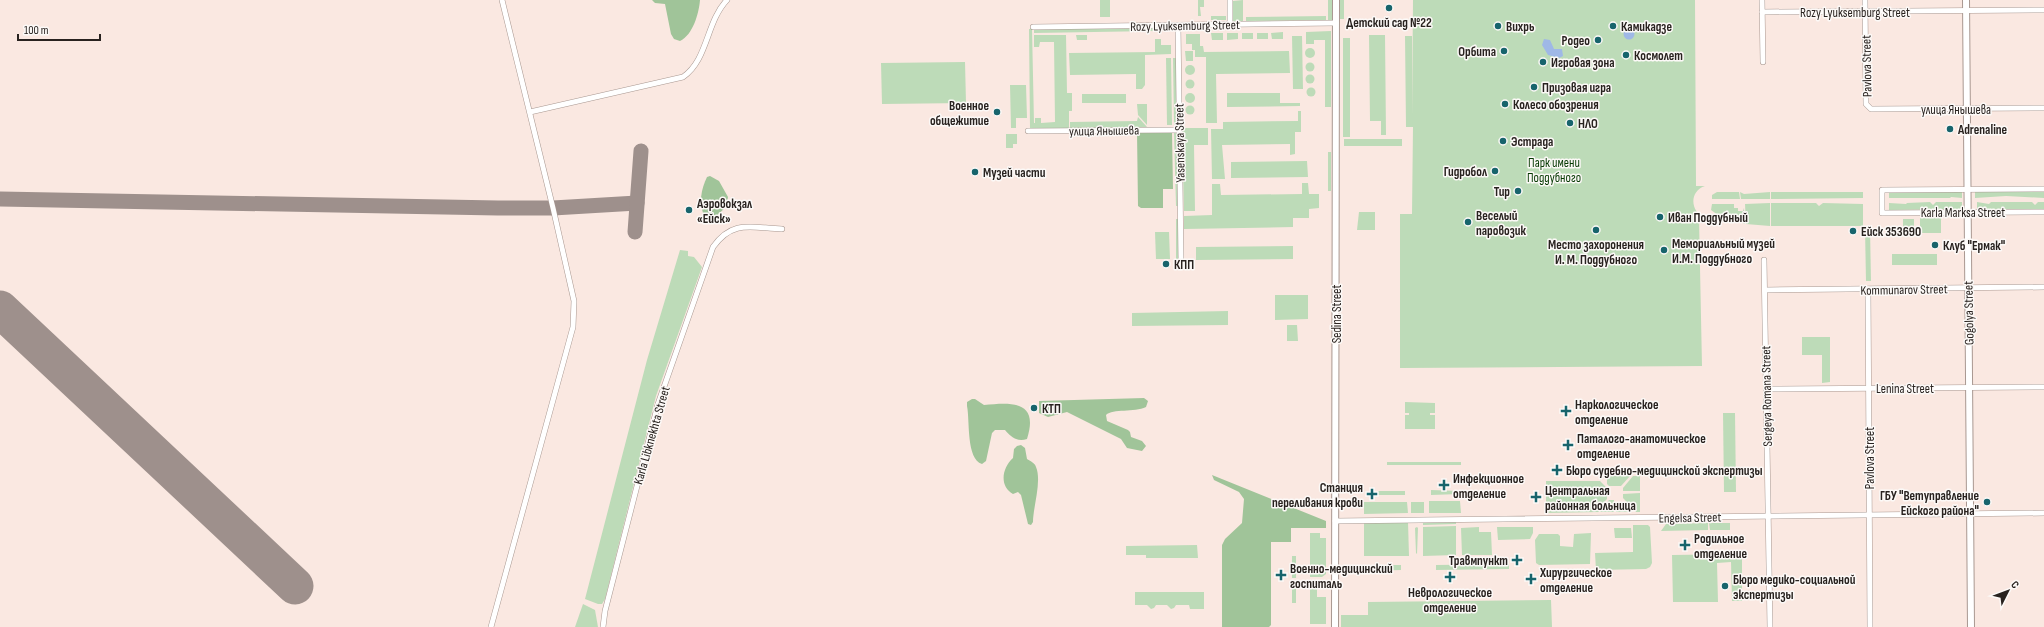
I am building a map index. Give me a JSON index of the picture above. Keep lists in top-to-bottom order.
{
  "streets": {
    "street": [
      "Rozy Lyuksemburg Street",
      "Pavlova Street",
      "улица Янышева",
      "Yasenskaya Street",
      "Karla Marksa Street",
      "Kommunarov Street",
      "Gogolya Street",
      "Sedina Street",
      "Lenina Street",
      "Sergeya Romana Street",
      "Karla Libknekhta Street",
      "Engelsa Street"
    ]
  },
  "crossings": [
    ["Rozy Lyuksemburg Street", "Pavlova Street"],
    ["Rozy Lyuksemburg Street", "Yasenskaya Street"],
    ["Rozy Lyuksemburg Street", "Gogolya Street"],
    ["Rozy Lyuksemburg Street", "Sedina Street"],
    ["Pavlova Street", "улица Янышева"],
    ["Pavlova Street", "Kommunarov Street"],
    ["Pavlova Street", "Lenina Street"],
    ["Pavlova Street", "Engelsa Street"],
    ["улица Янышева", "Yasenskaya Street"],
    ["улица Янышева", "Gogolya Street"],
    ["Karla Marksa Street", "Gogolya Street"],
    ["Kommunarov Street", "Gogolya Street"],
    ["Kommunarov Street", "Sergeya Romana Street"],
    ["Gogolya Street", "Lenina Street"],
    ["Gogolya Street", "Engelsa Street"],
    ["Sedina Street", "Engelsa Street"],
    ["Lenina Street", "Sergeya Romana Street"],
    ["Sergeya Romana Street", "Engelsa Street"]
  ],
  "parks": ["Парк имени Поддубного"],
  "places": {
    "other": [
      "Детский сад №22",
      "Вихрь",
      "Камикадзе",
      "Родео",
      "Орбита",
      "Космолет",
      "Игровая зона",
      "Призовая игра",
      "Колесо обозрения",
      "Военное общежитие",
      "НЛО",
      "Аdrenaline",
      "Эстрада",
      "Гидробол",
      "Музей части",
      "Тир",
      "Аэровокзал «Ейск»",
      "Иван Поддубный",
      "Веселый паровозик",
      "Место захоронения И. М. Поддубного",
      "Ейск 353690",
      "Клуб \"Ермак\"",
      "Мемориальный музей И.М. Поддубного",
      "КПП",
      "КТП",
      "ГБУ \"Ветуправление Ейского района\"",
      "Бюро медико-социальной экспертизы"
    ],
    "health": [
      "Наркологическое отделение",
      "Паталого-анатомическое отделение",
      "Бюро судебно-медицинской экспертизы",
      "Инфекционное отделение",
      "Станция переливания крови",
      "Центральная районная больница",
      "Родильное отделение",
      "Травмпункт",
      "Военно-медицинский госпиталь",
      "Неврологическое отделение",
      "Хирургическое отделение"
    ]
  },
  "scale_bar": "100 m",
  "north": "top right"
}
